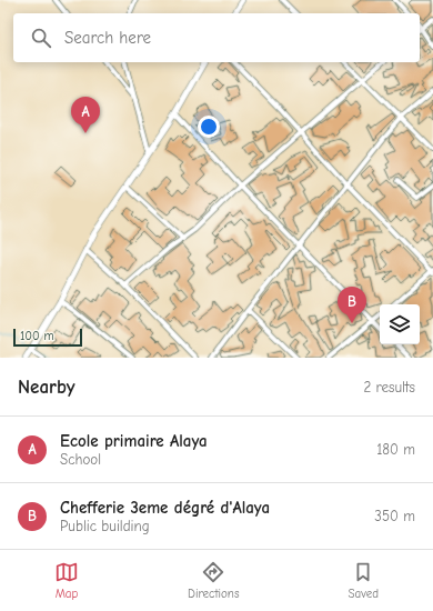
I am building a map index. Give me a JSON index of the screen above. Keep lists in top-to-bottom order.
{
  "scale_bar": "100 m",
  "page": {
    "search": "Search here",
    "pins": ["A", "B"],
    "scale": "100 m",
    "heading": ["Nearby", "2 results"],
    "list": [
      {
        "mark": "A",
        "name": "Ecole primaire Alaya",
        "note": "School",
        "value": "180 m"
      },
      {
        "mark": "B",
        "name": "Chefferie 3eme dégré d'Alaya",
        "note": "Public building",
        "value": "350 m"
      }
    ],
    "nav": ["Map", "Directions", "Saved"]
  }
}
